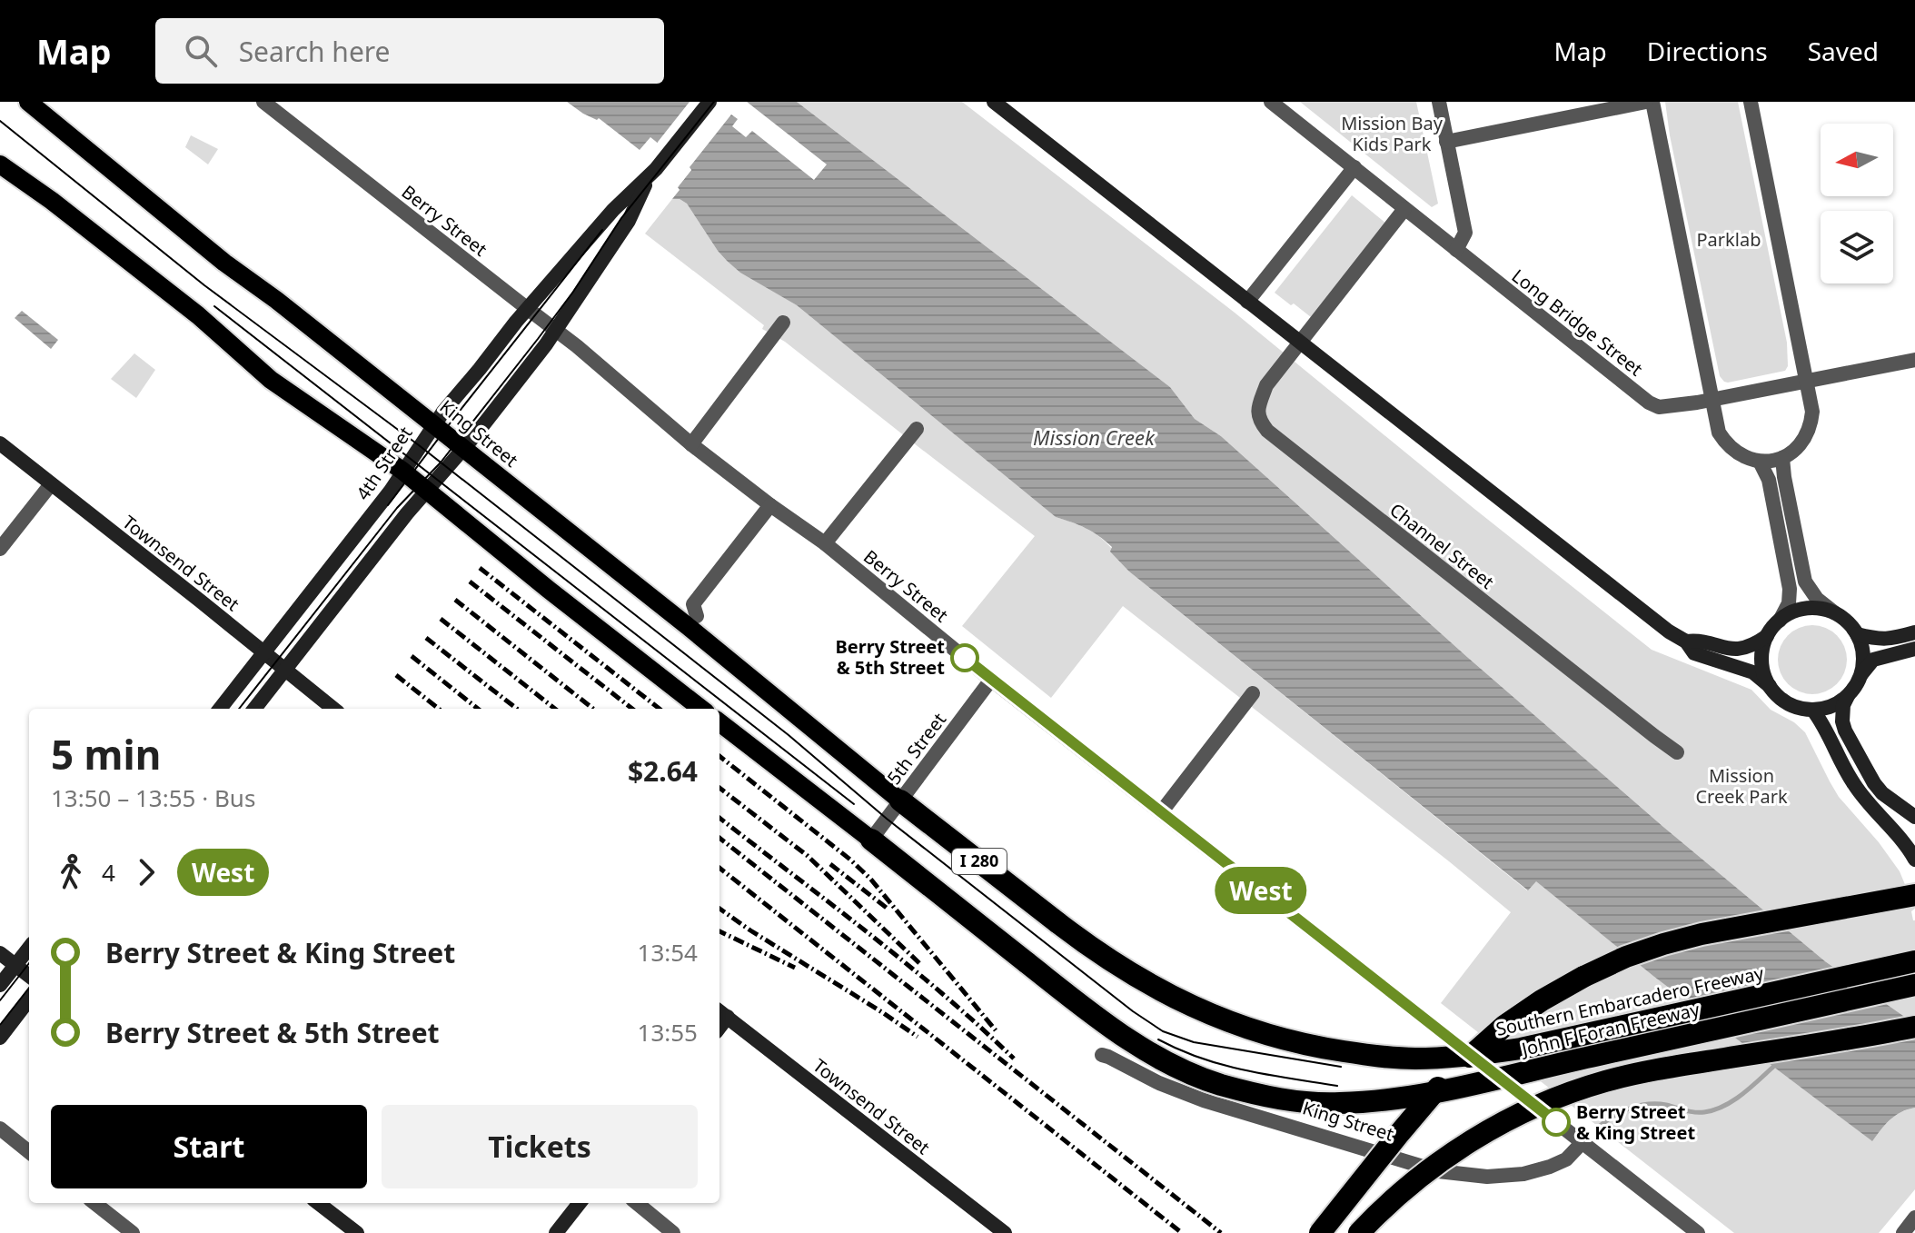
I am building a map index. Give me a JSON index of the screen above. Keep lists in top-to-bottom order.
{
  "streets": {
    "highway": ["I 280", "Southern Embarcadero Freeway", "John F Foran Freeway"],
    "main road": ["King Street"],
    "street": [
      "Berry Street",
      "Long Bridge Street",
      "4th Street",
      "Channel Street",
      "Townsend Street",
      "5th Street"
    ]
  },
  "crossings": [
    ["Berry Street", "King Street"],
    ["Berry Street", "4th Street"],
    ["Berry Street", "5th Street"],
    ["Long Bridge Street", "Channel Street"],
    ["King Street", "4th Street"],
    ["King Street", "5th Street"],
    ["King Street", "Southern Embarcadero Freeway"],
    ["4th Street", "Townsend Street"],
    ["5th Street", "Southern Embarcadero Freeway"],
    ["5th Street", "John F Foran Freeway"]
  ],
  "water": ["Mission Creek"],
  "parks": ["Mission Bay Kids Park", "Parklab", "Mission Creek Park"],
  "places": ["Berry Street & 5th Street", "Berry Street & King Street"],
  "lines": ["bus line West"],
  "north": "left",
  "page": {
    "header": "Map",
    "search": "Search here",
    "nav": ["Map", "Directions", "Saved"],
    "on_map": "West",
    "heading": ["5 min", "13:50 – 13:55 · Bus", "$2.64"],
    "legs": ["4", "West"],
    "list": [
      {
        "name": "Berry Street & King Street",
        "value": "13:54"
      },
      {
        "name": "Berry Street & 5th Street",
        "value": "13:55"
      }
    ],
    "buttons": ["Start", "Tickets"]
  }
}
